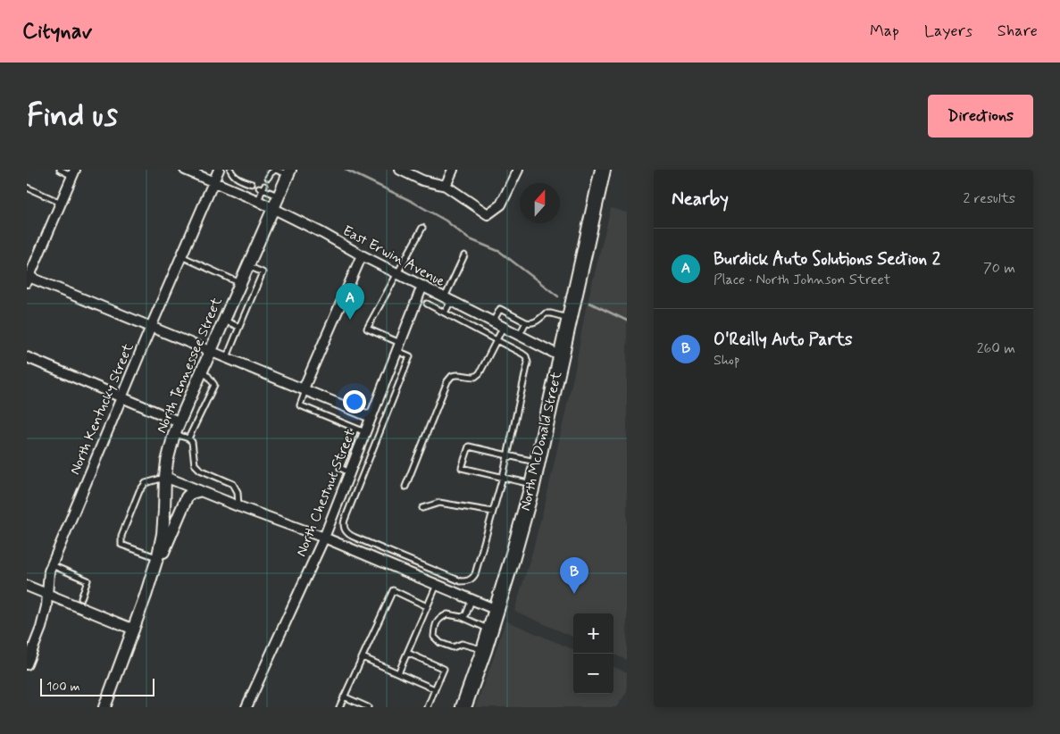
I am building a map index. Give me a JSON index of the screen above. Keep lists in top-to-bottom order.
{
  "streets": {
    "main road": ["North McDonald Street"],
    "street": [
      "East Erwin Avenue",
      "North Tennessee Street",
      "North Kentucky Street",
      "North Chestnut Street"
    ]
  },
  "crossings": [
    ["East Erwin Avenue", "North Tennessee Street"],
    ["East Erwin Avenue", "North Kentucky Street"],
    ["East Erwin Avenue", "North McDonald Street"],
    ["East Erwin Avenue", "North Chestnut Street"]
  ],
  "scale_bar": "100 m",
  "north": "top",
  "page": {
    "header": "Citynav",
    "nav": ["Map", "Layers", "Share"],
    "buttons": "Directions",
    "title": "Find us",
    "heading": ["Nearby", "2 results"],
    "list": [
      {
        "mark": "A",
        "name": "Burdick Auto Solutions Section 2",
        "note": "Place · North Johnson Street",
        "value": "70 m"
      },
      {
        "mark": "B",
        "name": "O'Reilly Auto Parts",
        "note": "Shop",
        "value": "260 m"
      }
    ],
    "pins": ["A", "B"],
    "map_buttons": ["+", "−"],
    "scale": "100 m"
  }
}
